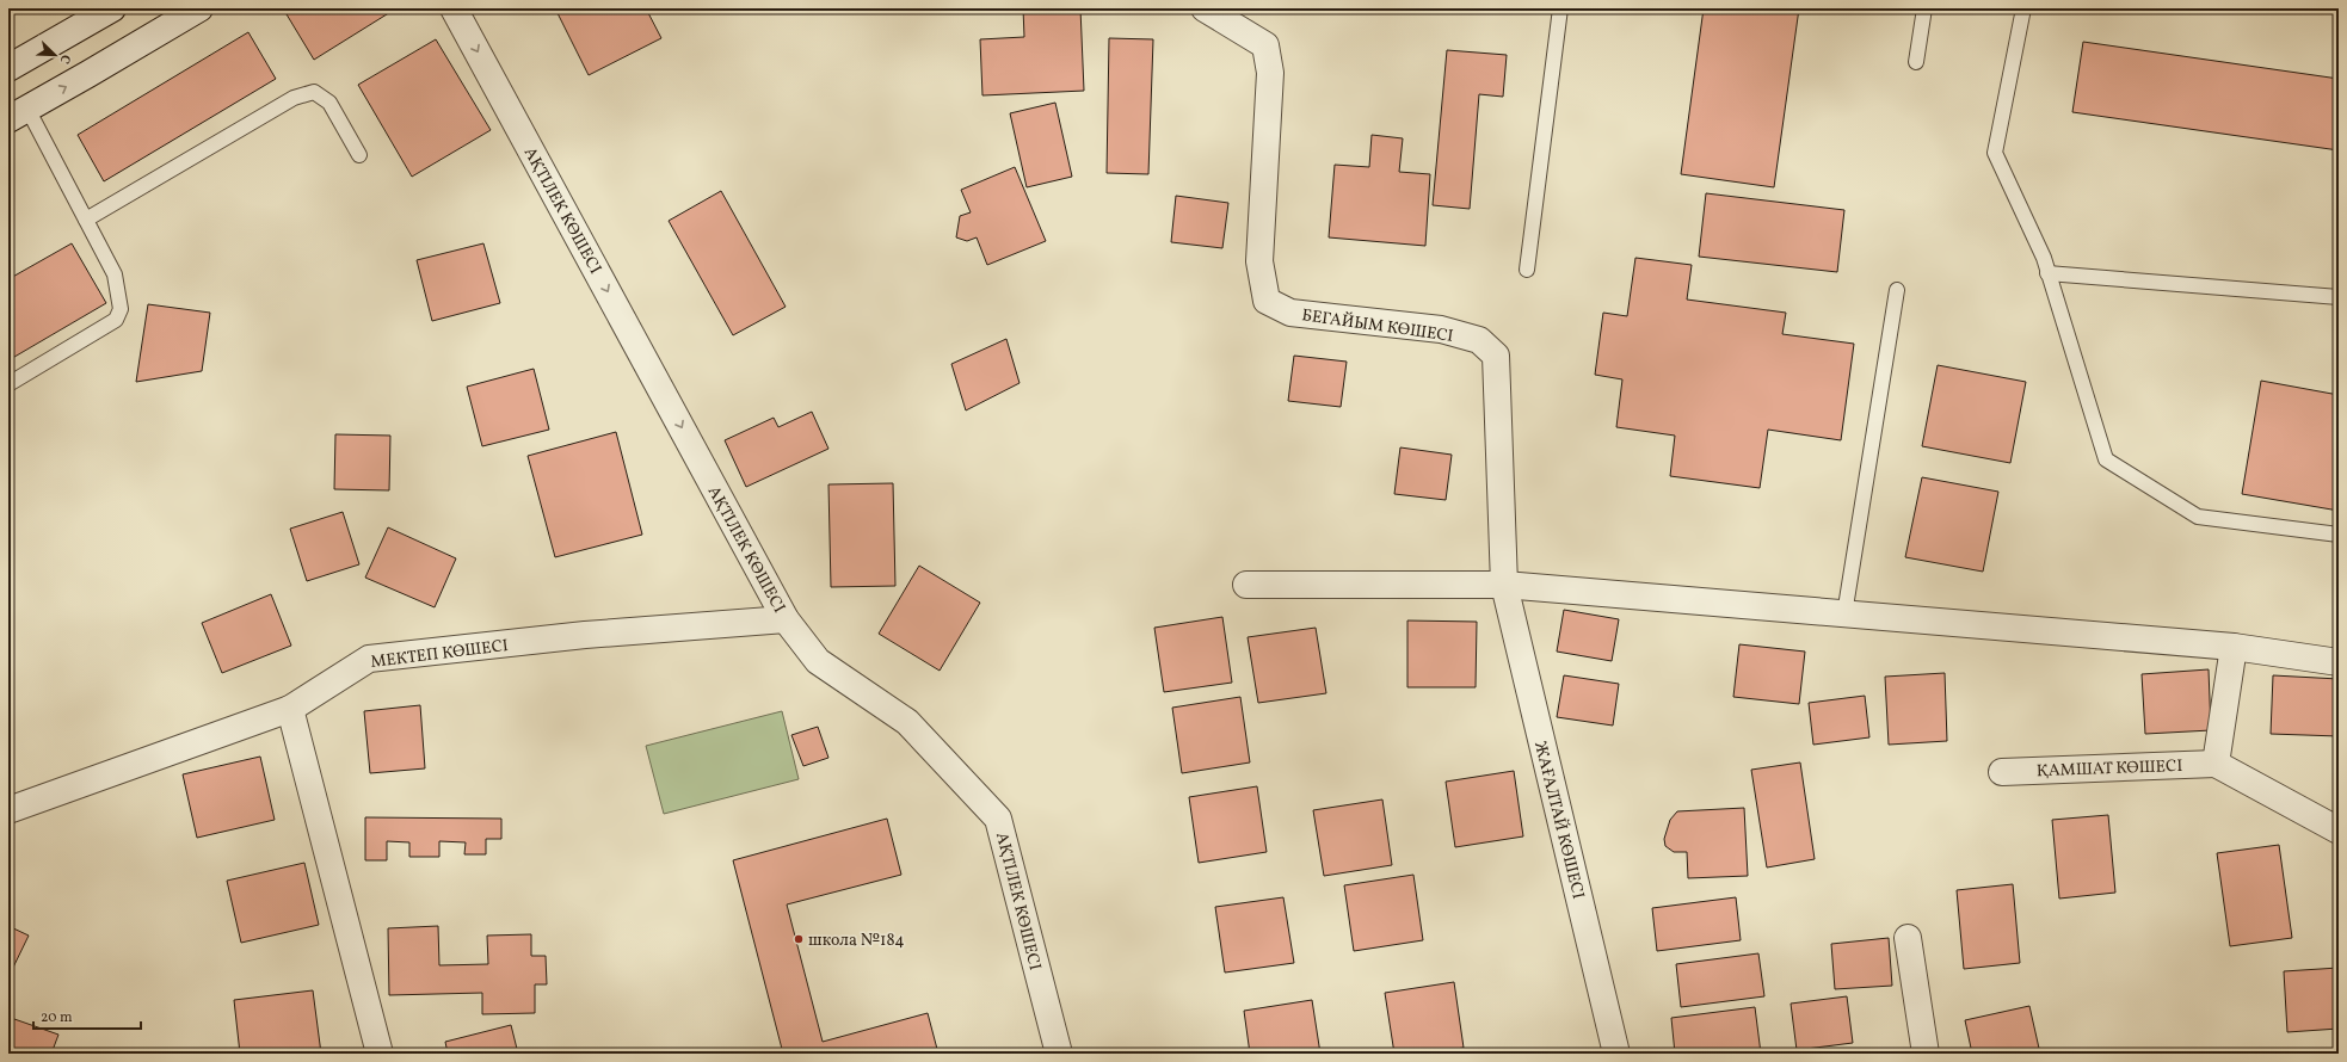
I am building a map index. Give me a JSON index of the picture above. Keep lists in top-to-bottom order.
{
  "streets": {
    "street": [
      "АҚТІЛЕК КӨШЕСІ",
      "БЕГАЙЫМ КӨШЕСІ",
      "МЕКТЕП КӨШЕСІ",
      "ҚАМШАТ КӨШЕСІ",
      "ЖАҒАЛТАЙ КӨШЕСІ"
    ]
  },
  "crossings": [
    ["АҚТІЛЕК КӨШЕСІ", "МЕКТЕП КӨШЕСІ"],
    ["БЕГАЙЫМ КӨШЕСІ", "ЖАҒАЛТАЙ КӨШЕСІ"]
  ],
  "one_way": ["АҚТІЛЕК КӨШЕСІ"],
  "places": ["школа №184"],
  "scale_bar": "20 m",
  "north": "bottom right"
}
